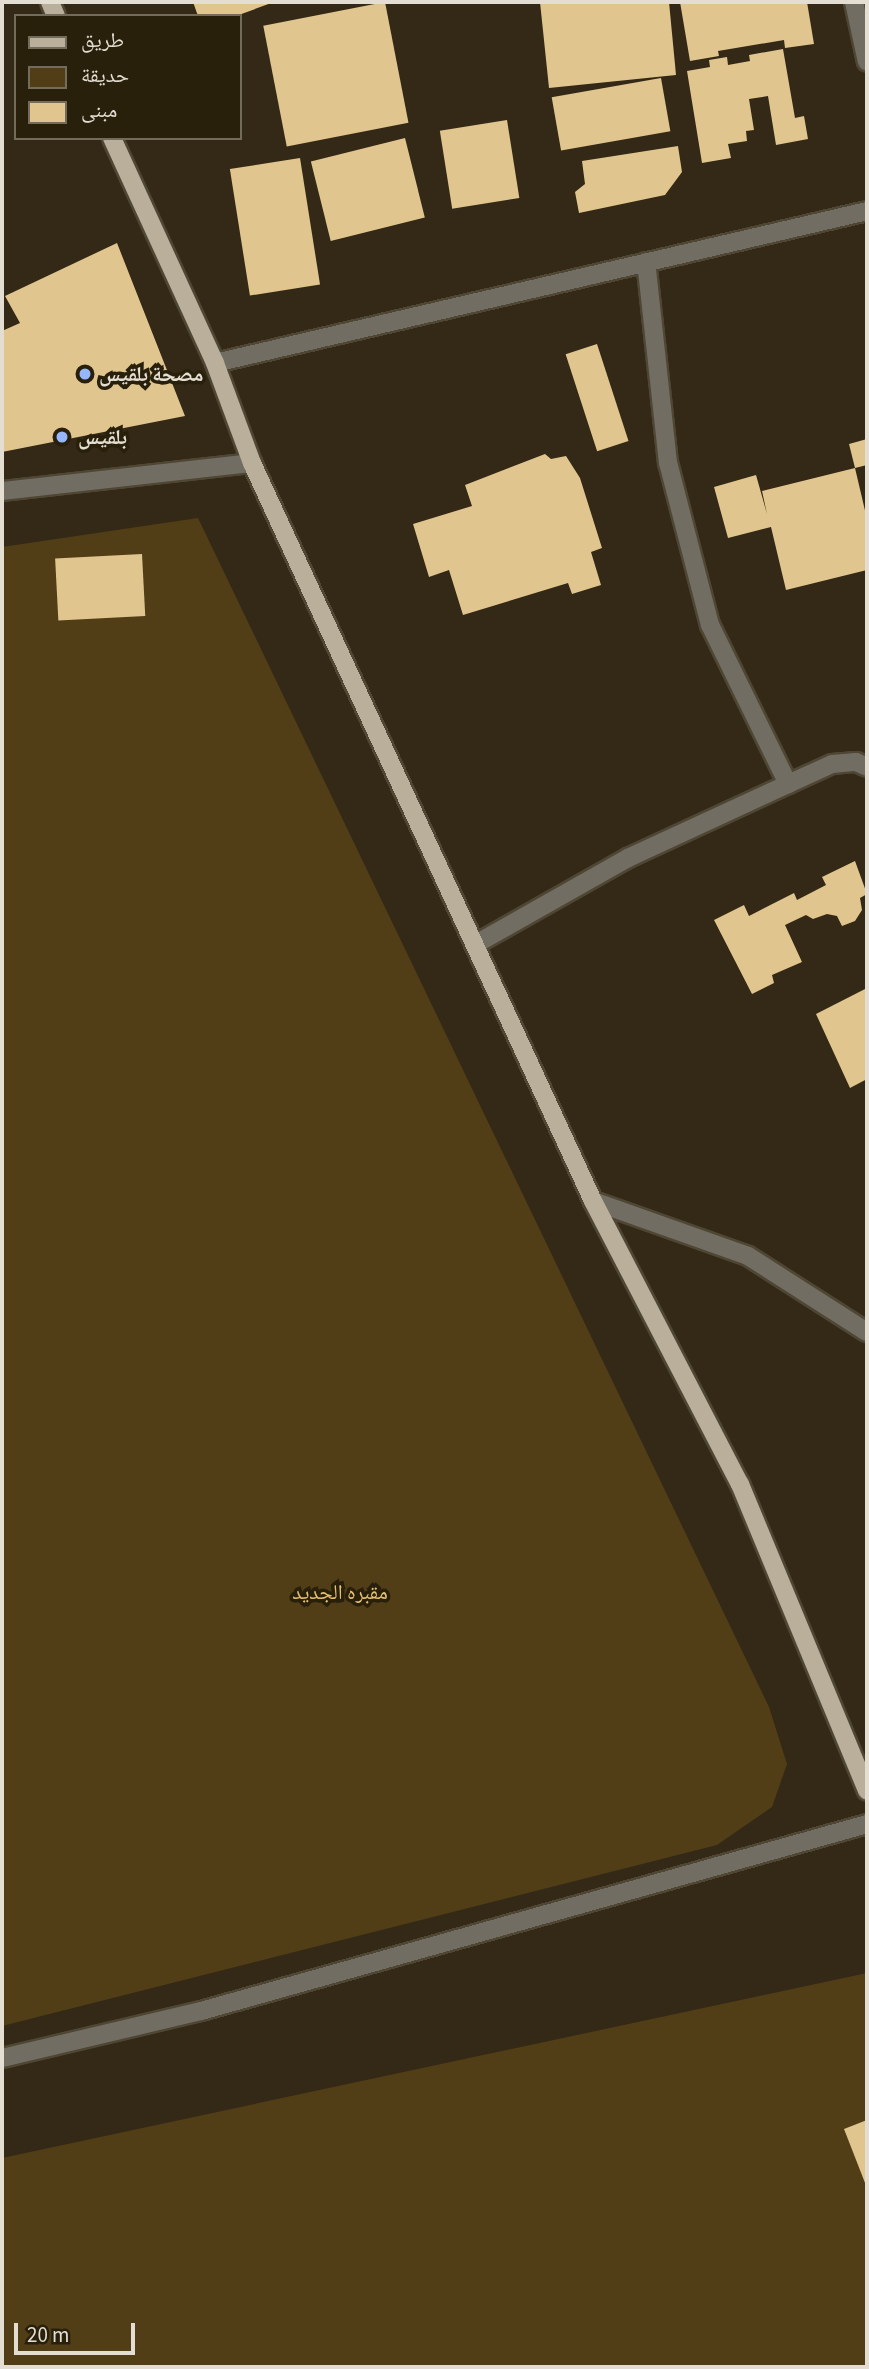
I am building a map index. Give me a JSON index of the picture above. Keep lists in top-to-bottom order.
{
  "parks": ["مقبره الجديد"],
  "places": ["مصحة بلقيس", "بلقيس"],
  "legend": ["طريق", "حديقة", "مبنى"],
  "scale_bar": "20 m"
}
